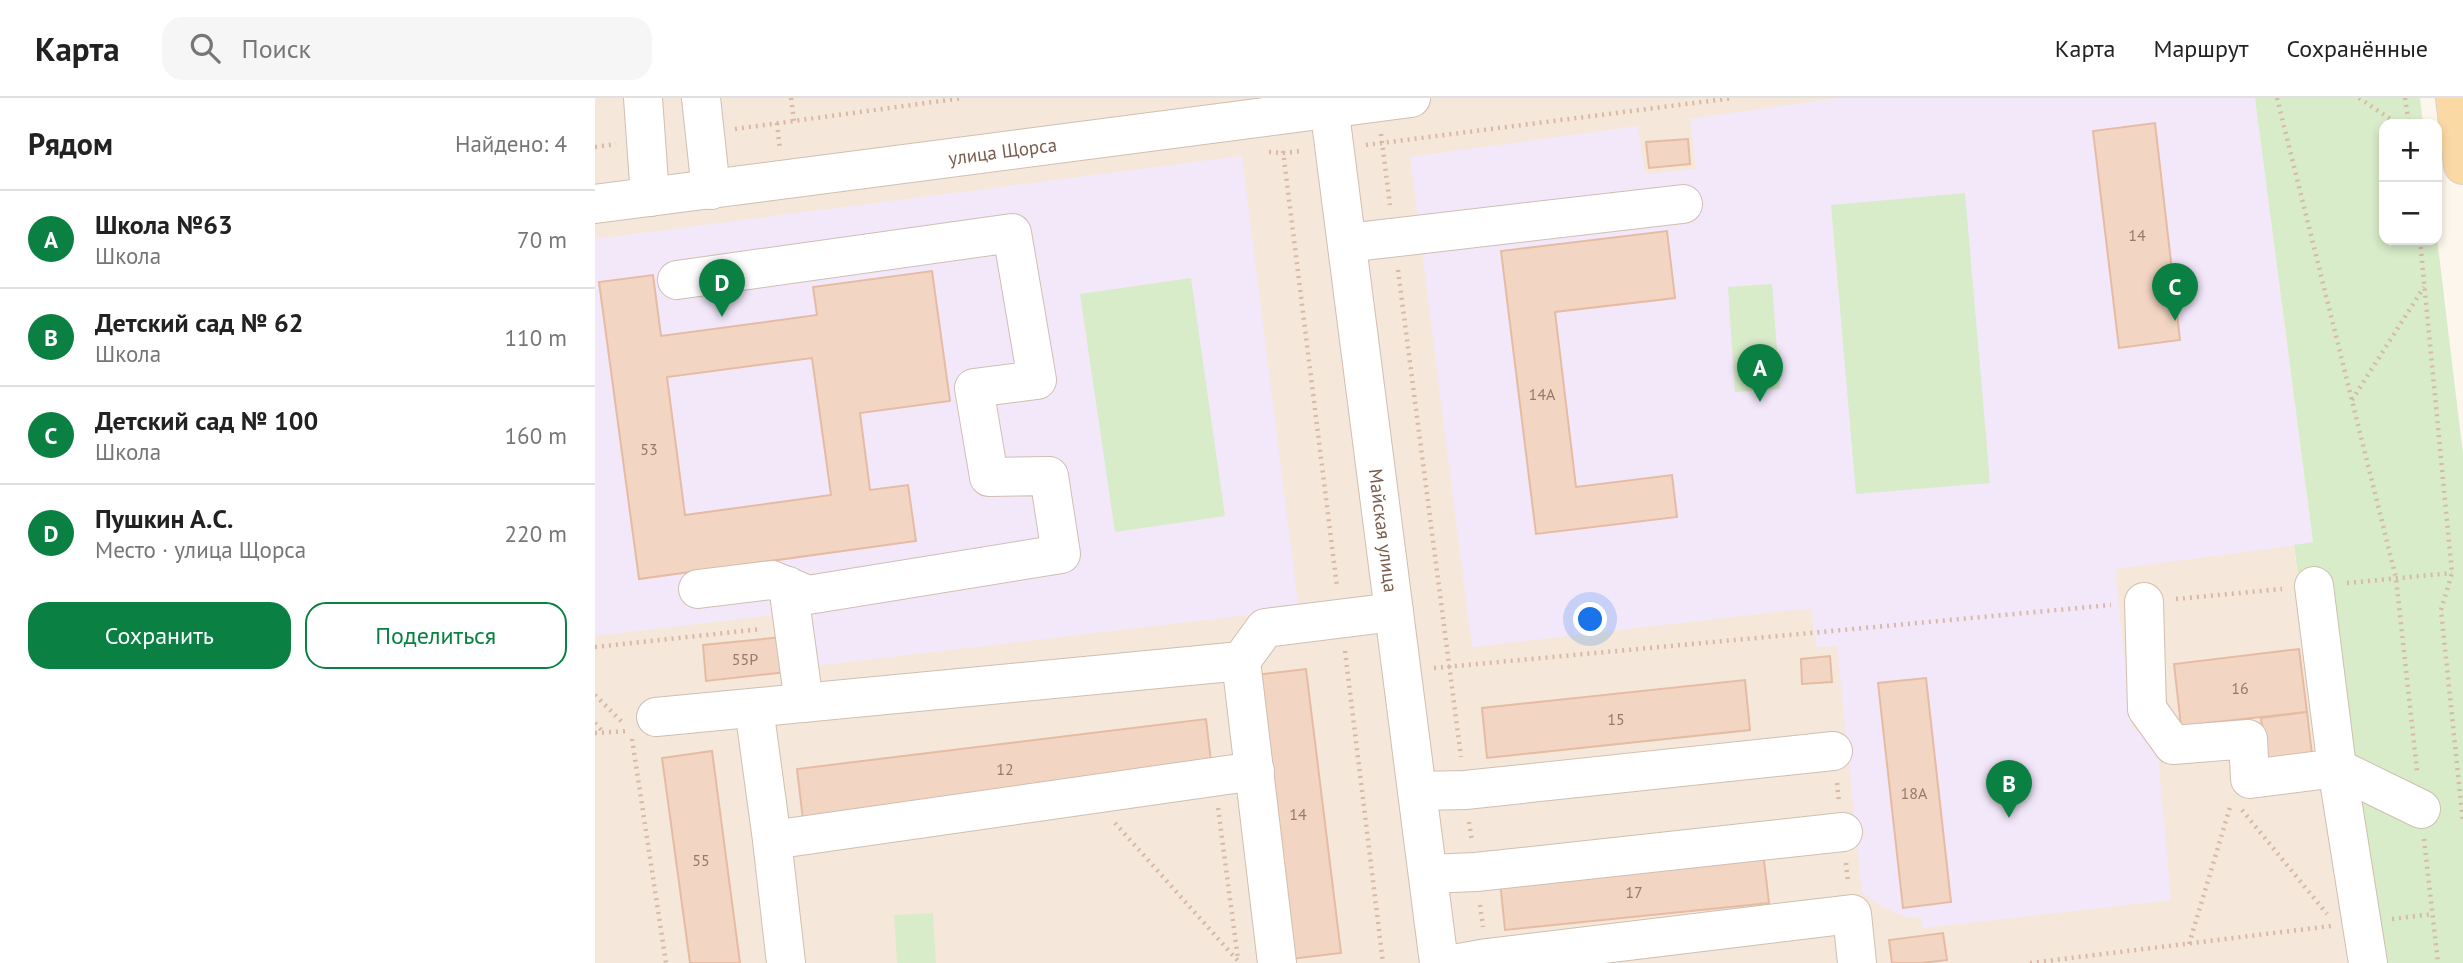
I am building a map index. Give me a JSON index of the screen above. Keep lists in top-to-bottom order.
{
  "streets": {
    "street": ["улица Щорса", "Майская улица"]
  },
  "crossings": [
    ["улица Щорса", "Майская улица"]
  ],
  "house_numbers": [
    "14",
    "14А",
    "53",
    "55Р",
    "16",
    "15",
    "12",
    "18А",
    "14",
    "55",
    "17"
  ],
  "page": {
    "header": "Карта",
    "search": "Поиск",
    "nav": ["Карта", "Маршрут", "Сохранённые"],
    "heading": ["Рядом", "Найдено: 4"],
    "map_buttons": ["+", "−"],
    "list": [
      {
        "mark": "A",
        "name": "Школа №63",
        "note": "Школа",
        "value": "70 m"
      },
      {
        "mark": "B",
        "name": "Детский сад № 62",
        "note": "Школа",
        "value": "110 m"
      },
      {
        "mark": "C",
        "name": "Детский сад № 100",
        "note": "Школа",
        "value": "160 m"
      },
      {
        "mark": "D",
        "name": "Пушкин А.С.",
        "note": "Место · улица Щорса",
        "value": "220 m"
      }
    ],
    "pins": [
      "D",
      "C",
      "A",
      "B"
    ],
    "buttons": ["Сохранить", "Поделиться"]
  }
}
